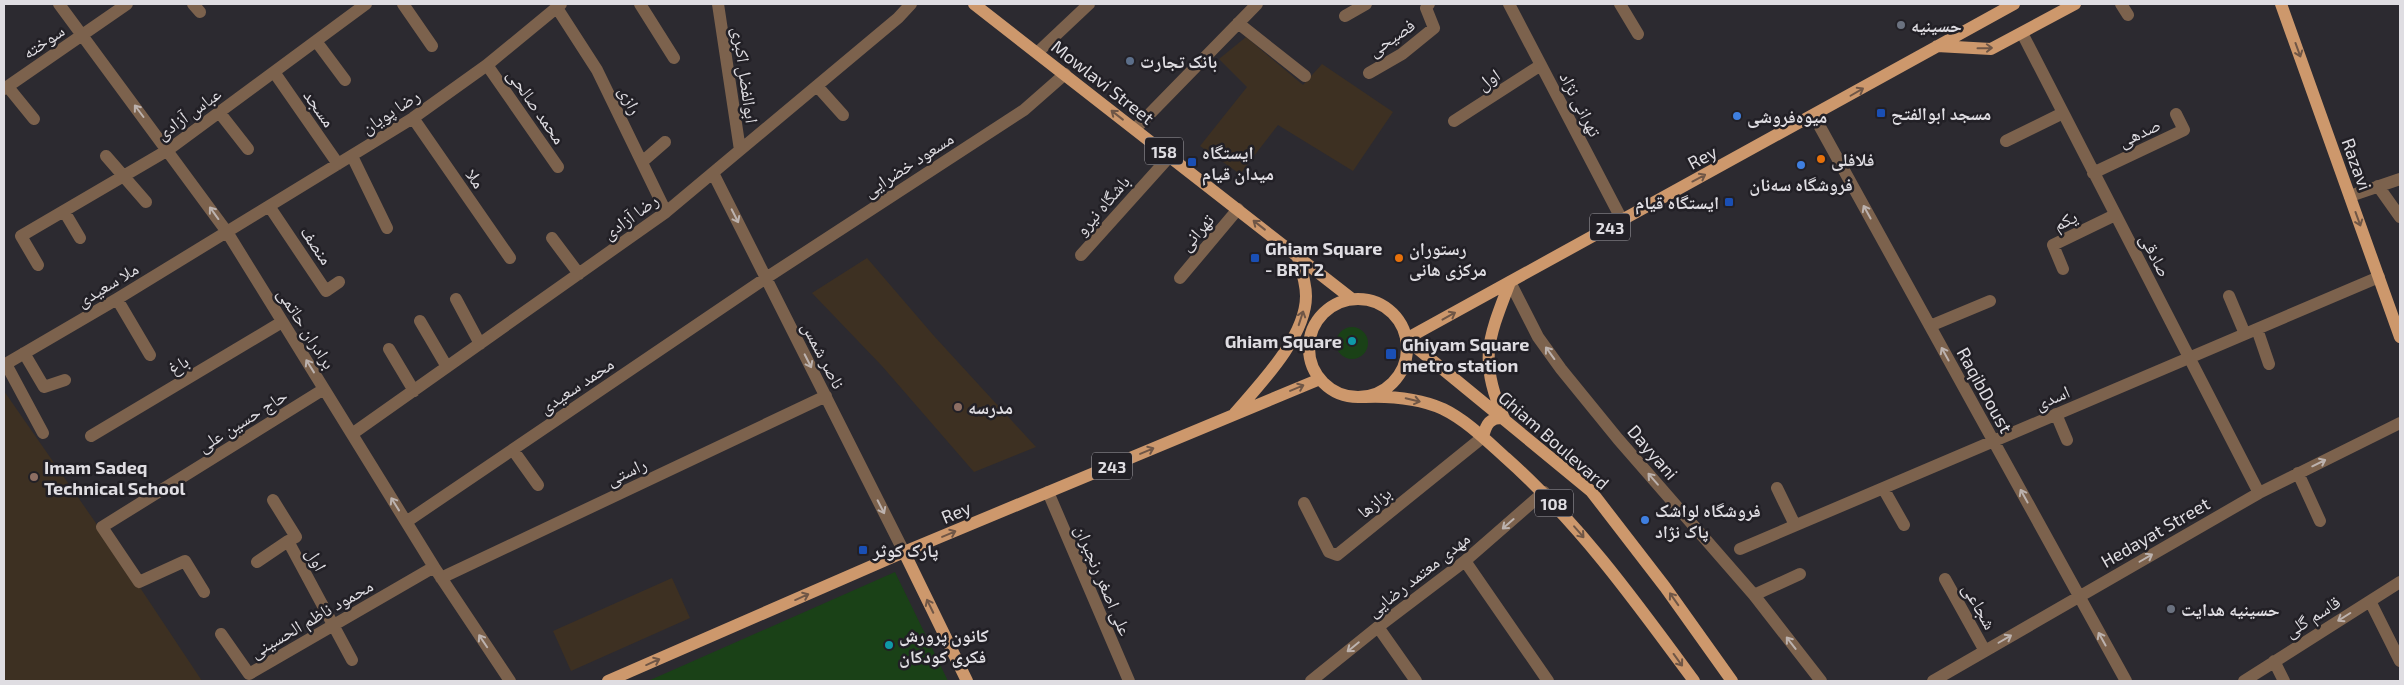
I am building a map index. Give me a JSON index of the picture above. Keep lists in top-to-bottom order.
{
  "streets": {
    "main road": [
      "Mowlavi Street",
      "158",
      "Rey",
      "Razavi",
      "243",
      "Ghiam Boulevard",
      "108"
    ],
    "street": [
      "فصیحی",
      "سوخته",
      "ابوالفضل اکبری",
      "اول",
      "رازی",
      "تهرانی نژاد",
      "محمد صالحی",
      "مسجد",
      "رضا پویان",
      "عباس آزادی",
      "صدهی",
      "مسعود خضرایی",
      "ملا",
      "باشگاه نیرو",
      "رضا آزادی",
      "یکم",
      "تهرانی",
      "منصف",
      "صادقی",
      "ملا سعیدی",
      "برادران حاتمی",
      "ناصر شمس",
      "باغ",
      "محمد سعیدی",
      "RaqibDoust",
      "اسدی",
      "حاج حسین علی",
      "Dayyani",
      "راستی",
      "بزازها",
      "Hedayat Street",
      "مهدی معتمد رضایی",
      "علی اصغر رنجبران",
      "شجاعی",
      "قاسم گلی",
      "محمود ناظم الحسینی"
    ]
  },
  "crossings": [
    ["سوخته", "برادران حاتمی"],
    ["ابوالفضل اکبری", "رضا آزادی"],
    ["اول", "تهرانی نژاد"],
    ["اول", "محمود ناظم الحسینی"],
    ["Mowlavi Street", "Rey"],
    ["Mowlavi Street", "مسعود خضرایی"],
    ["Mowlavi Street", "باشگاه نیرو"],
    ["Mowlavi Street", "تهرانی"],
    ["Mowlavi Street", "Ghiam Boulevard"],
    ["Mowlavi Street", "108"],
    ["رازی", "رضا پویان"],
    ["رازی", "رضا آزادی"],
    ["تهرانی نژاد", "Rey"],
    ["محمد صالحی", "رضا پویان"],
    ["مسجد", "رضا پویان"],
    ["مسجد", "عباس آزادی"],
    ["رضا پویان", "ملا"],
    ["رضا پویان", "منصف"],
    ["رضا پویان", "ملا سعیدی"],
    ["رضا پویان", "برادران حاتمی"],
    ["عباس آزادی", "برادران حاتمی"],
    ["صدهی", "صادقی"],
    ["Rey", "ناصر شمس"],
    ["Rey", "RaqibDoust"],
    ["Rey", "Ghiam Boulevard"],
    ["Rey", "Dayyani"],
    ["Rey", "108"],
    ["Rey", "علی اصغر رنجبران"],
    ["مسعود خضرایی", "ناصر شمس"],
    ["مسعود خضرایی", "محمد سعیدی"],
    ["Razavi", "اسدی"],
    ["رضا آزادی", "برادران حاتمی"],
    ["رضا آزادی", "ناصر شمس"],
    ["یکم", "صادقی"],
    ["صادقی", "اسدی"],
    ["صادقی", "Hedayat Street"],
    ["ملا سعیدی", "برادران حاتمی"],
    ["برادران حاتمی", "باغ"],
    ["برادران حاتمی", "محمد سعیدی"],
    ["برادران حاتمی", "حاج حسین علی"],
    ["برادران حاتمی", "راستی"],
    ["برادران حاتمی", "محمود ناظم الحسینی"],
    ["ناصر شمس", "محمد سعیدی"],
    ["ناصر شمس", "راستی"],
    ["RaqibDoust", "اسدی"],
    ["RaqibDoust", "Hedayat Street"],
    ["Ghiam Boulevard", "108"],
    ["راستی", "محمود ناظم الحسینی"],
    ["بزازها", "108"],
    ["108", "مهدی معتمد رضایی"],
    ["Hedayat Street", "شجاعی"]
  ],
  "one_way": [
    "Rey",
    "Razavi",
    "برادران حاتمی",
    "ناصر شمس",
    "RaqibDoust",
    "Dayyani",
    "Hedayat Street",
    "مهدی معتمد رضایی",
    "قاسم گلی"
  ],
  "places": {
    "other": [
      "حسینیه",
      "بانک تجارت",
      "میوه‌فروشی",
      "فلافلی",
      "فروشگاه سه‌نان",
      "رستوران مرکزی هانی",
      "Ghiam Square",
      "مدرسه",
      "Imam Sadeq Technical School",
      "فروشگاه لواشک پاک نژاد",
      "حسینیه هدایت",
      "کانون پرورش فکری کودکان"
    ],
    "transit": [
      "مسجد ابوالفتح",
      "ایستگاه میدان قیام",
      "ایستگاه قیام",
      "Ghiam Square - BRT 2",
      "Ghiyam Square metro station",
      "پارک کوثر"
    ]
  }
}
